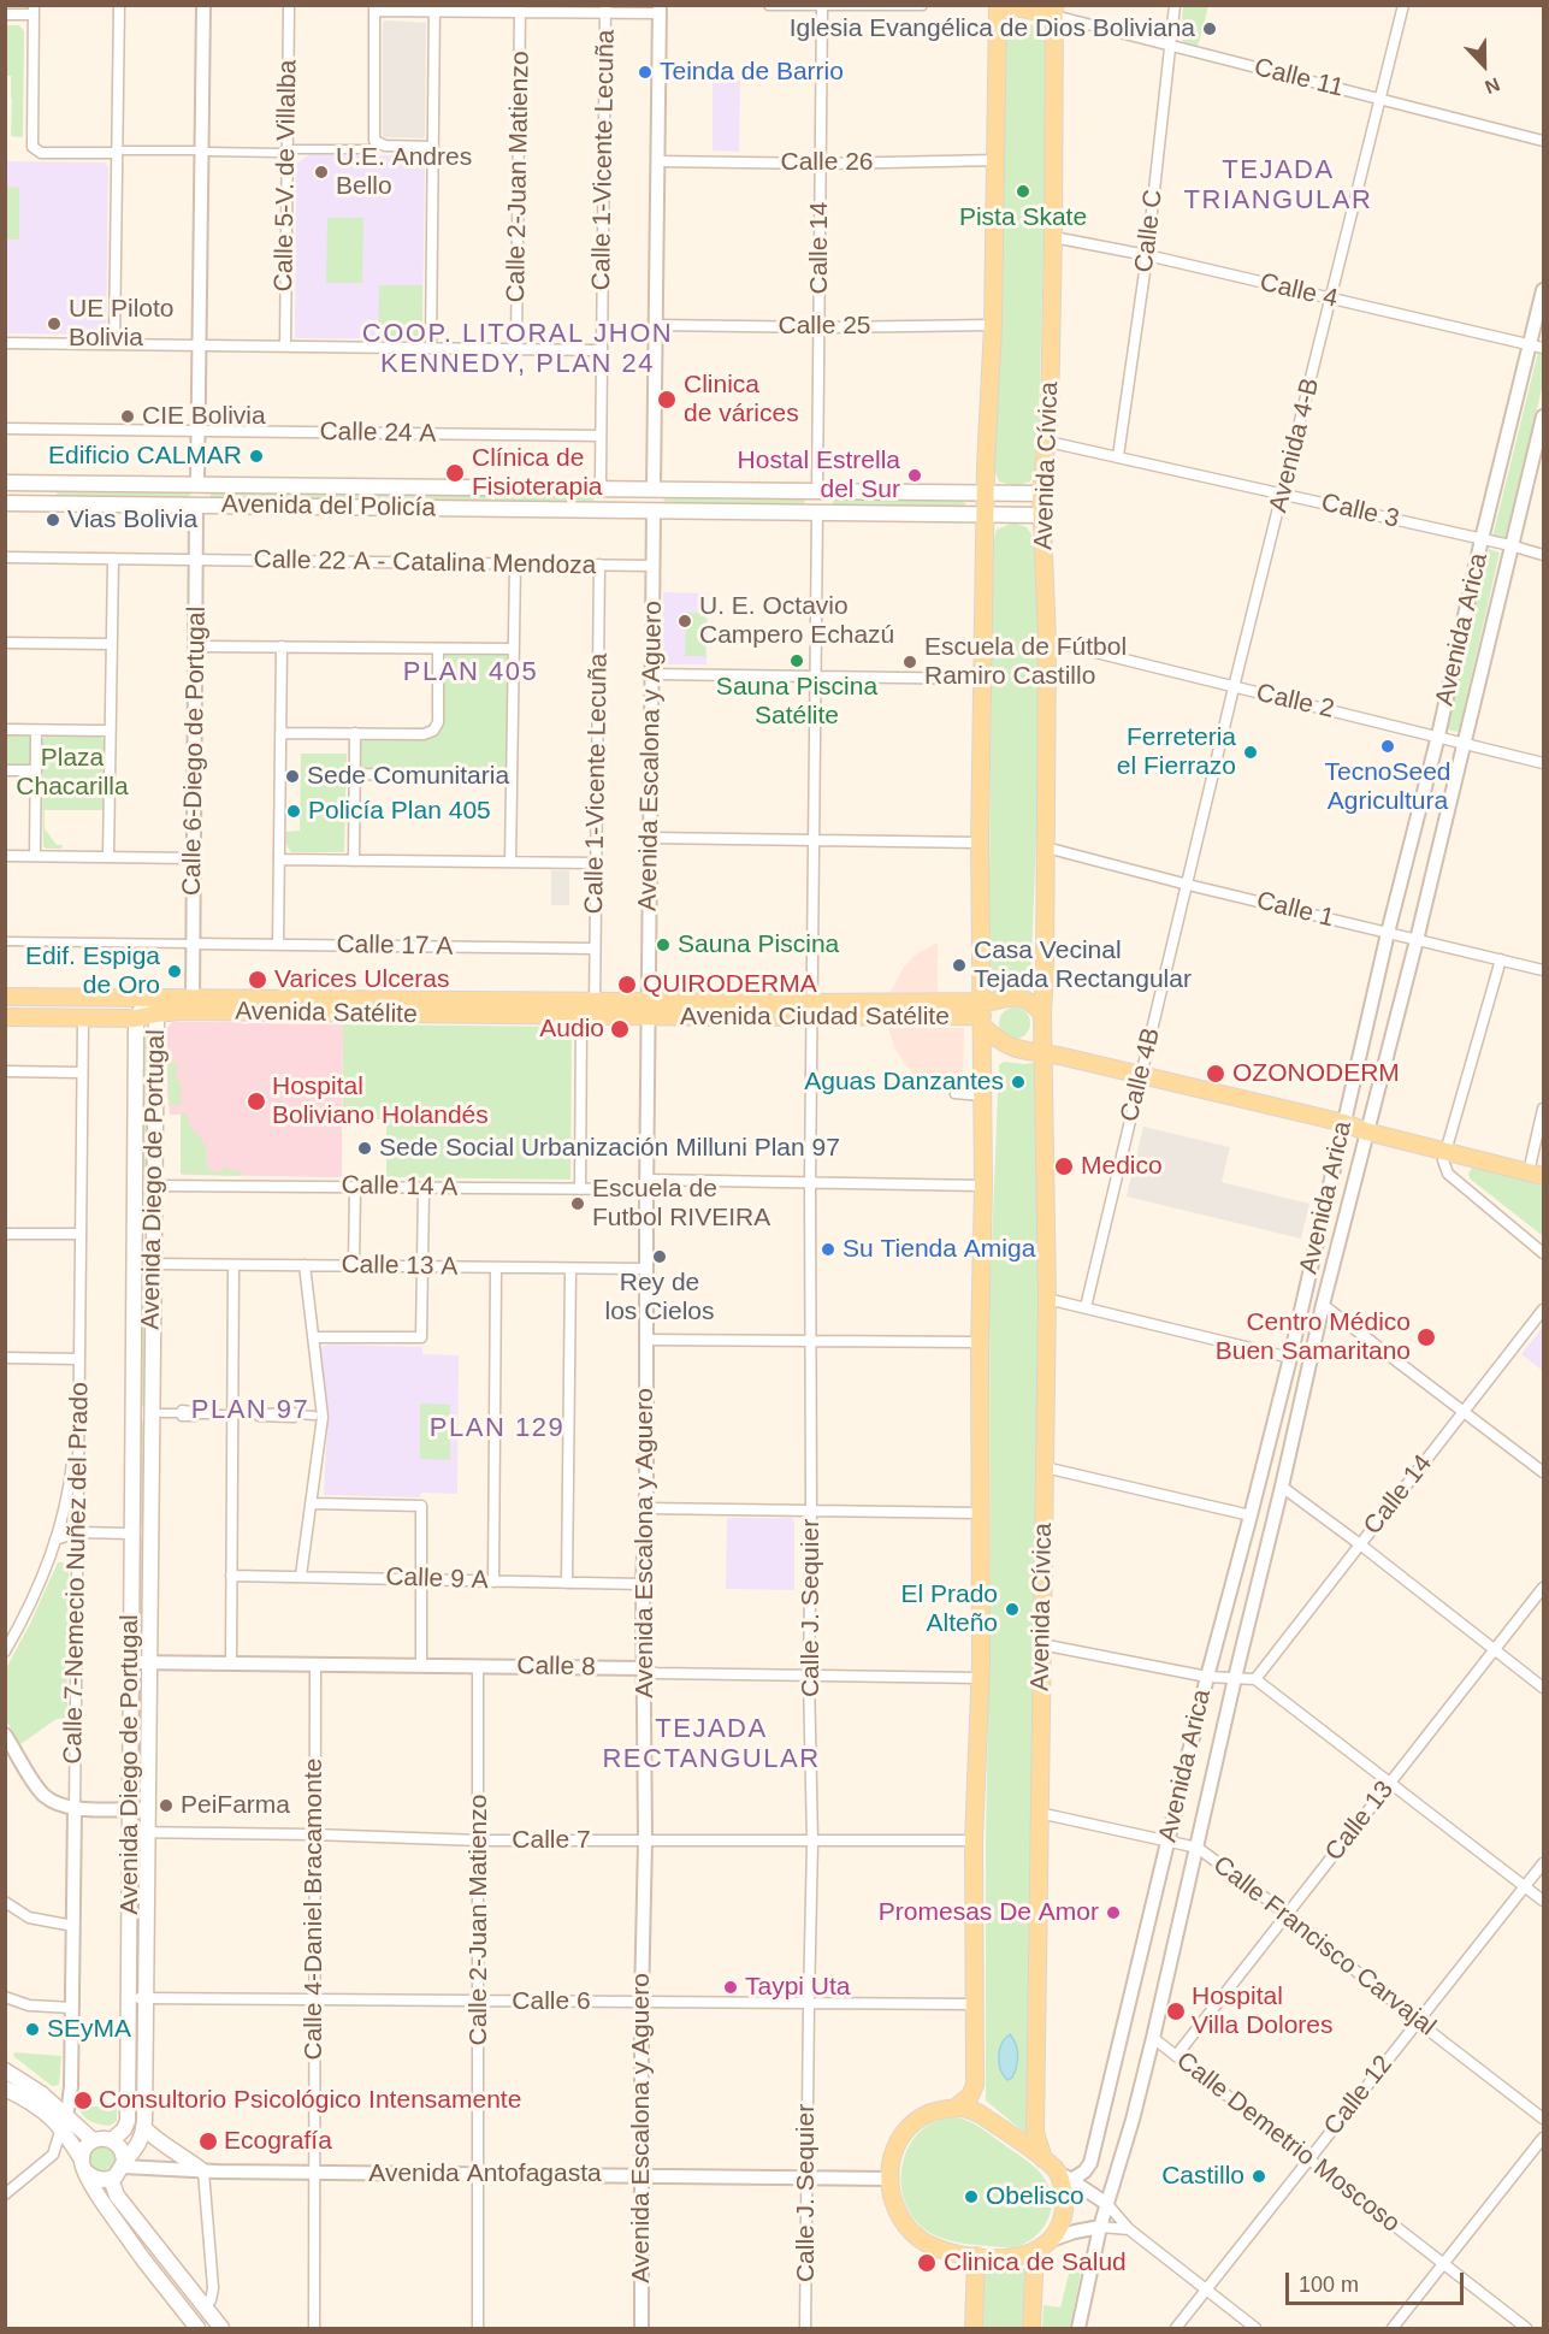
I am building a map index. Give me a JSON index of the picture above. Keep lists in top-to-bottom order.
{
  "streets": {
    "main road": [
      "Avenida Cívica",
      "Avenida del Policía",
      "Avenida Satélite",
      "Avenida Ciudad Satélite",
      "Avenida Diego de Portugal"
    ],
    "street": [
      "Calle 11",
      "Calle 1-Vicente Lecuña",
      "Calle 26",
      "Calle 5-V. de Villalba",
      "Calle 2-Juan Matienzo",
      "Calle C",
      "Calle 14",
      "Calle 4",
      "Calle 25",
      "Calle 24 A",
      "Avenida 4-B",
      "Calle 3",
      "Calle 22 A - Catalina Mendoza",
      "Avenida Arica",
      "Calle 2",
      "Calle 6-Diego de Portugal",
      "Avenida Escalona y Aguero",
      "Calle 1",
      "Calle 17 A",
      "Calle 4B",
      "Calle 14 A",
      "Calle 13 A",
      "Calle 7-Nemecio Nuñez del Prado",
      "Calle 9 A",
      "Calle J. Sequier",
      "Calle 8",
      "Calle 13",
      "Calle 7",
      "Calle 4-Daniel Bracamonte",
      "Calle Francisco Carvajal",
      "Calle 6",
      "Calle 12",
      "Calle Demetrio Moscoso",
      "Avenida Antofagasta"
    ]
  },
  "crossings": [
    ["Calle 11", "Calle C"],
    ["Calle 11", "Avenida 4-B"],
    ["Calle 11", "Avenida Cívica"],
    ["Calle 1-Vicente Lecuña", "Calle 24 A"],
    ["Calle 1-Vicente Lecuña", "Avenida del Policía"],
    ["Calle 1-Vicente Lecuña", "Calle 22 A - Catalina Mendoza"],
    ["Calle 1-Vicente Lecuña", "Calle 17 A"],
    ["Calle 1-Vicente Lecuña", "Avenida Satélite"],
    ["Calle 1-Vicente Lecuña", "Calle 14 A"],
    ["Calle 26", "Calle 14"],
    ["Calle 2-Juan Matienzo", "Calle 8"],
    ["Calle 2-Juan Matienzo", "Calle 7"],
    ["Calle 2-Juan Matienzo", "Calle 6"],
    ["Calle 2-Juan Matienzo", "Avenida Antofagasta"],
    ["Calle C", "Calle 4"],
    ["Calle C", "Calle 3"],
    ["Calle 14", "Calle 25"],
    ["Calle 14", "Avenida del Policía"],
    ["Calle 4", "Avenida 4-B"],
    ["Calle 4", "Avenida Cívica"],
    ["Calle 4", "Avenida Arica"],
    ["Avenida 4-B", "Calle 3"],
    ["Avenida 4-B", "Calle 2"],
    ["Avenida 4-B", "Calle 1"],
    ["Avenida 4-B", "Calle 4B"],
    ["Avenida Cívica", "Avenida del Policía"],
    ["Avenida Cívica", "Calle 3"],
    ["Avenida Cívica", "Avenida Arica"],
    ["Avenida Cívica", "Calle 2"],
    ["Avenida Cívica", "Calle 1"],
    ["Avenida Cívica", "Avenida Ciudad Satélite"],
    ["Avenida Cívica", "Calle Francisco Carvajal"],
    ["Avenida Cívica", "Avenida Antofagasta"],
    ["Avenida del Policía", "Calle 6-Diego de Portugal"],
    ["Avenida del Policía", "Avenida Escalona y Aguero"],
    ["Calle 3", "Avenida Arica"],
    ["Calle 22 A - Catalina Mendoza", "Calle 6-Diego de Portugal"],
    ["Calle 22 A - Catalina Mendoza", "Avenida Escalona y Aguero"],
    ["Avenida Arica", "Calle 2"],
    ["Avenida Arica", "Calle 1"],
    ["Avenida Arica", "Calle Francisco Carvajal"],
    ["Avenida Arica", "Calle Demetrio Moscoso"],
    ["Avenida Arica", "Avenida Antofagasta"],
    ["Calle 6-Diego de Portugal", "Calle 17 A"],
    ["Calle 6-Diego de Portugal", "Avenida Satélite"],
    ["Avenida Escalona y Aguero", "Avenida Satélite"],
    ["Avenida Escalona y Aguero", "Avenida Ciudad Satélite"],
    ["Avenida Escalona y Aguero", "Calle 14 A"],
    ["Avenida Escalona y Aguero", "Calle 13 A"],
    ["Avenida Escalona y Aguero", "Calle 9 A"],
    ["Avenida Escalona y Aguero", "Calle 8"],
    ["Avenida Escalona y Aguero", "Calle 7"],
    ["Avenida Escalona y Aguero", "Calle 6"],
    ["Avenida Escalona y Aguero", "Avenida Antofagasta"],
    ["Calle 1", "Calle 4B"],
    ["Avenida Satélite", "Avenida Ciudad Satélite"],
    ["Avenida Satélite", "Avenida Diego de Portugal"],
    ["Avenida Satélite", "Calle 7-Nemecio Nuñez del Prado"],
    ["Avenida Ciudad Satélite", "Calle J. Sequier"],
    ["Avenida Diego de Portugal", "Calle 14 A"],
    ["Avenida Diego de Portugal", "Calle 13 A"],
    ["Avenida Diego de Portugal", "Calle 8"],
    ["Avenida Diego de Portugal", "Calle 7"],
    ["Avenida Diego de Portugal", "Calle 6"],
    ["Avenida Diego de Portugal", "Avenida Antofagasta"],
    ["Calle J. Sequier", "Calle 8"],
    ["Calle J. Sequier", "Calle 7"],
    ["Calle J. Sequier", "Calle 6"],
    ["Calle J. Sequier", "Avenida Antofagasta"],
    ["Calle 8", "Calle 4-Daniel Bracamonte"],
    ["Calle 13", "Calle Francisco Carvajal"],
    ["Calle 13", "Calle Demetrio Moscoso"],
    ["Calle 7", "Calle 4-Daniel Bracamonte"],
    ["Calle 4-Daniel Bracamonte", "Calle 6"],
    ["Calle 4-Daniel Bracamonte", "Avenida Antofagasta"],
    ["Calle Francisco Carvajal", "Calle 12"],
    ["Calle 12", "Calle Demetrio Moscoso"]
  ],
  "districts": [
    "TEJADA TRIANGULAR",
    "COOP. LITORAL JHON KENNEDY, PLAN 24",
    "PLAN 405",
    "PLAN 97",
    "PLAN 129",
    "TEJADA RECTANGULAR"
  ],
  "parks": ["Plaza Chacarilla"],
  "places": [
    "Iglesia Evangélica de Dios Boliviana",
    "Teinda de Barrio",
    "U.E. Andres Bello",
    "Pista Skate",
    "UE Piloto Bolivia",
    "Clinica de várices",
    "CIE Bolivia",
    "Edificio CALMAR",
    "Clínica de Fisioterapia",
    "Hostal Estrella del Sur",
    "Vias Bolivia",
    "U. E. Octavio Campero Echazú",
    "Sauna Piscina Satélite",
    "Escuela de Fútbol Ramiro Castillo",
    "TecnoSeed Agricultura",
    "Ferreteria el Fierrazo",
    "Sede Comunitaria",
    "Policía Plan 405",
    "Sauna Piscina",
    "Casa Vecinal Tejada Rectangular",
    "Edif. Espiga de Oro",
    "Varices Ulceras",
    "QUIRODERMA",
    "Audio",
    "OZONODERM",
    "Aguas Danzantes",
    "Hospital Boliviano Holandés",
    "Sede Social Urbanización Milluni Plan 97",
    "Medico",
    "Escuela de Futbol RIVEIRA",
    "Su Tienda Amiga",
    "Rey de los Cielos",
    "Centro Médico Buen Samaritano",
    "El Prado Alteño",
    "PeiFarma",
    "Promesas De Amor",
    "Taypi Uta",
    "Hospital Villa Dolores",
    "SEyMA",
    "Consultorio Psicológico Intensamente",
    "Ecografía",
    "Castillo",
    "Obelisco",
    "Clinica de Salud"
  ],
  "scale_bar": "100 m",
  "north": "bottom"
}
